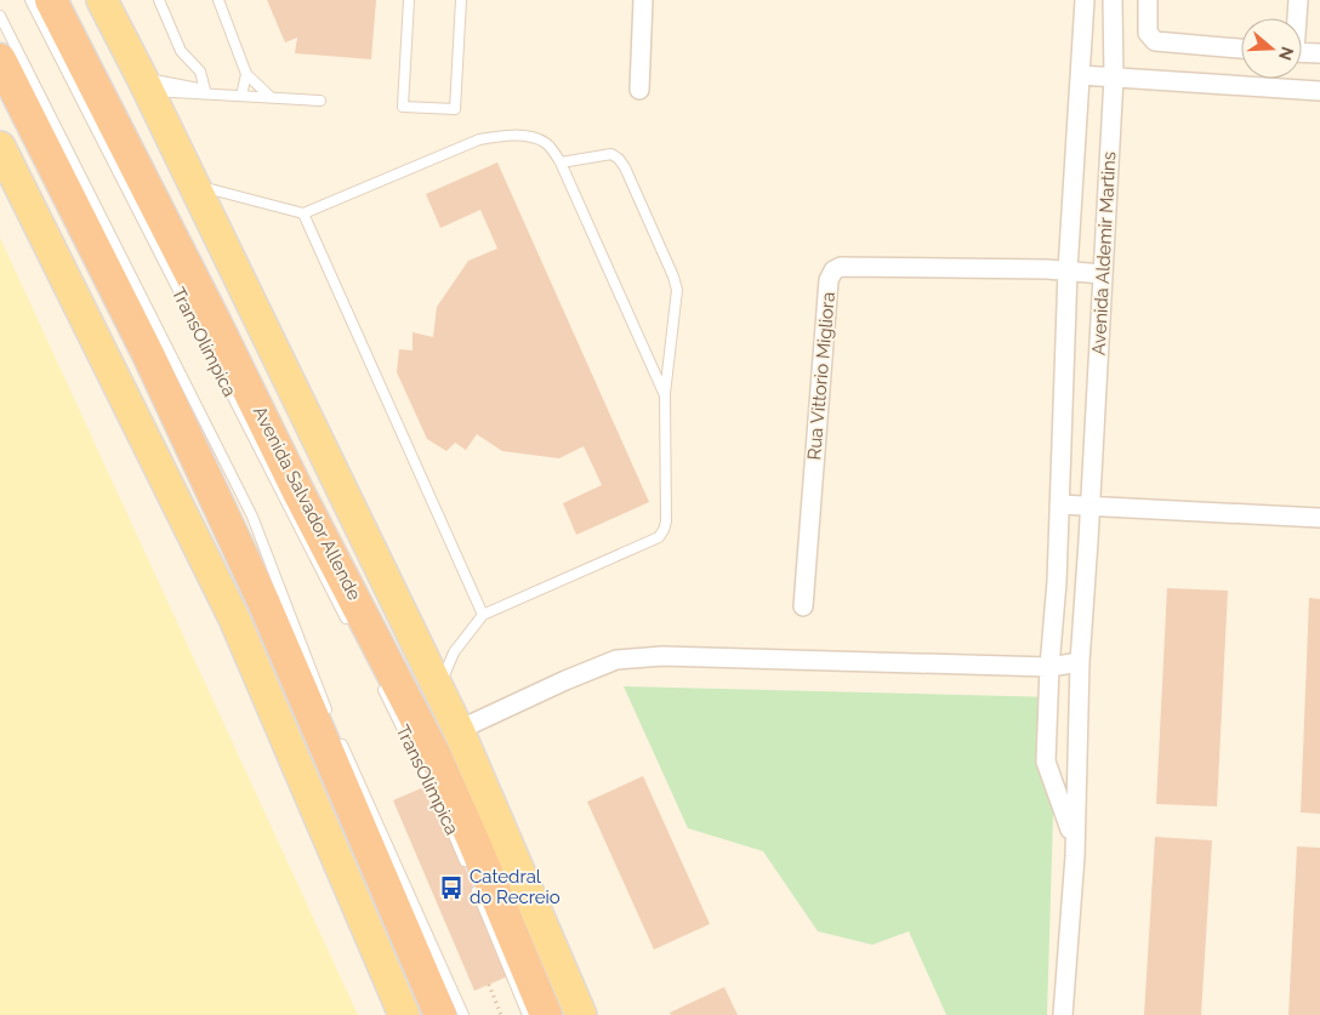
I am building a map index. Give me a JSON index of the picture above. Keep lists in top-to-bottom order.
{
  "streets": {
    "highway": ["Avenida Salvador Allende"],
    "street": ["Avenida Aldemir Martins", "Rua Vittorio Migliora"],
    "lane": ["TransOlímpica"]
  },
  "crossings": [
    ["Avenida Aldemir Martins", "Rua Vittorio Migliora"]
  ],
  "places": {
    "bus stop": ["Catedral do Recreio"]
  },
  "north": "right"
}
